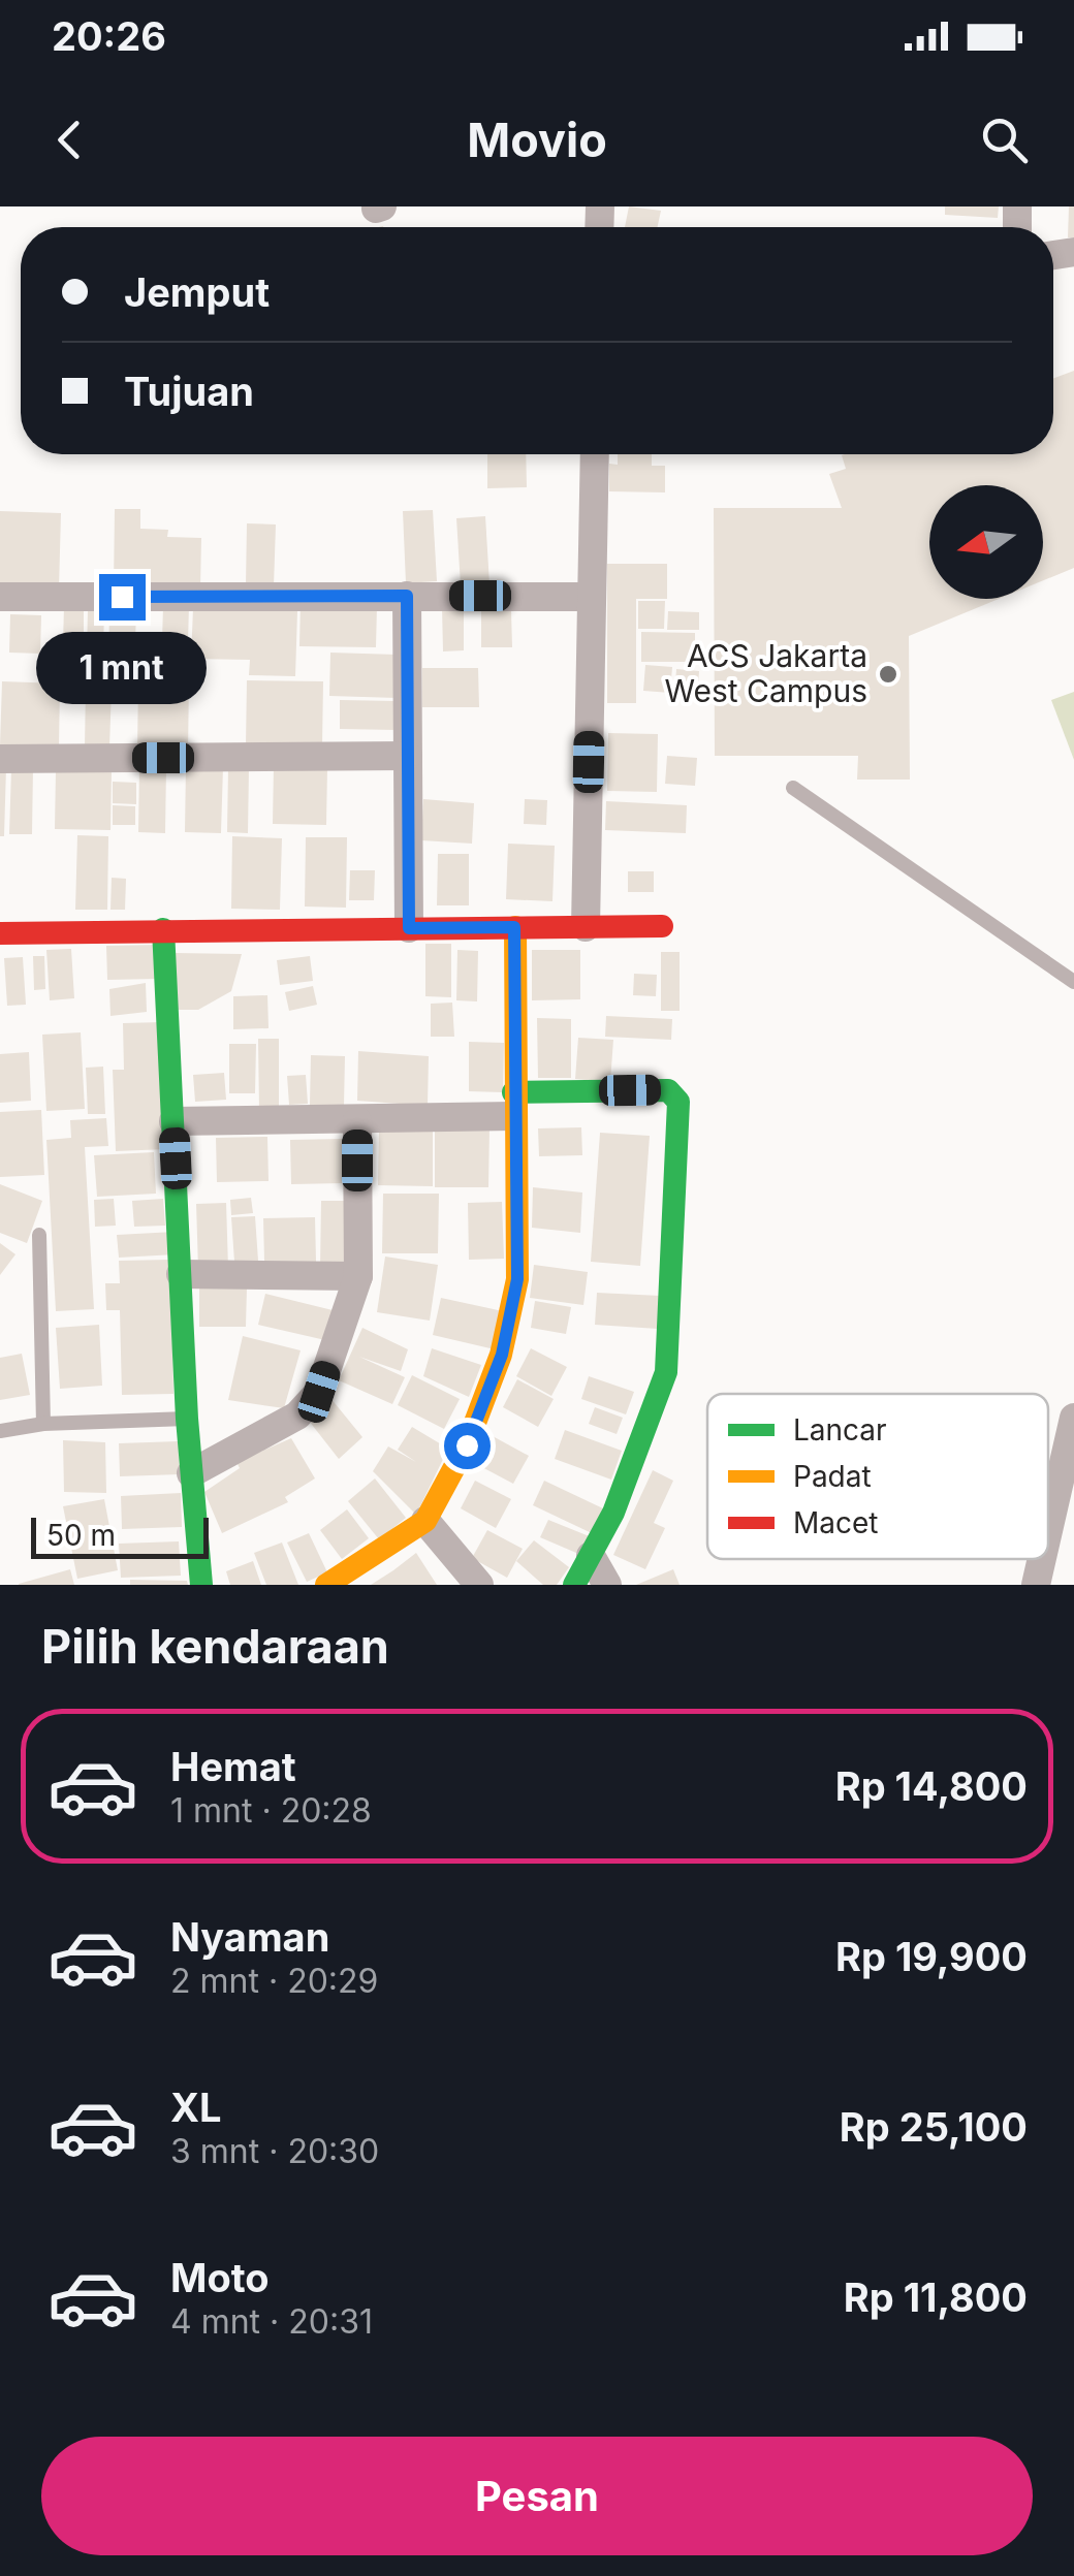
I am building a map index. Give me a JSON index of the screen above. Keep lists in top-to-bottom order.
{
  "places": ["ACS Jakarta West Campus"],
  "legend": ["Lancar", "Padat", "Macet"],
  "scale_bar": "50 m",
  "north": "left",
  "page": {
    "status": "20:26",
    "header": "Movio",
    "banner": ["Jemput", "Tujuan"],
    "bubble": "1 mnt",
    "scale": "50 m",
    "heading": "Pilih kendaraan",
    "list": [
      {
        "name": "Hemat",
        "note": "1 mnt · 20:28",
        "value": "Rp 14,800"
      },
      {
        "name": "Nyaman",
        "note": "2 mnt · 20:29",
        "value": "Rp 19,900"
      },
      {
        "name": "XL",
        "note": "3 mnt · 20:30",
        "value": "Rp 25,100"
      },
      {
        "name": "Moto",
        "note": "4 mnt · 20:31",
        "value": "Rp 11,800"
      }
    ],
    "buttons": "Pesan"
  }
}
